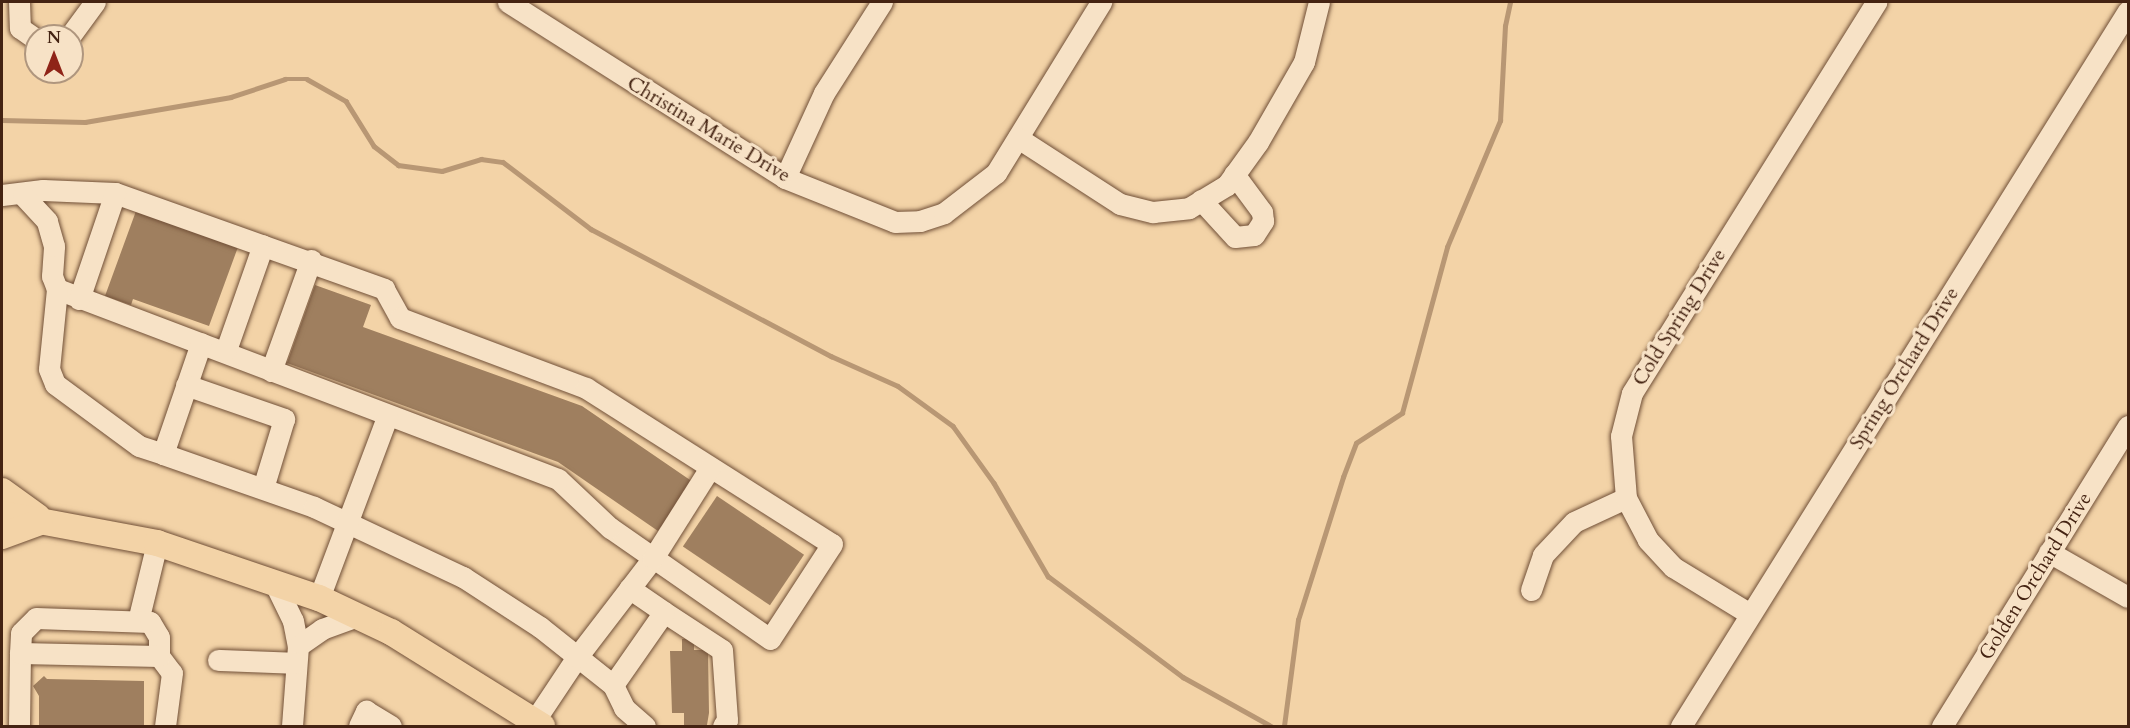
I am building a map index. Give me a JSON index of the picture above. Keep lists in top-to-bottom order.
{
  "streets": {
    "street": [
      "Christina Marie Drive",
      "Cold Spring Drive",
      "Spring Orchard Drive",
      "Golden Orchard Drive"
    ]
  },
  "crossings": [
    ["Cold Spring Drive", "Spring Orchard Drive"]
  ],
  "north": "top"
}
